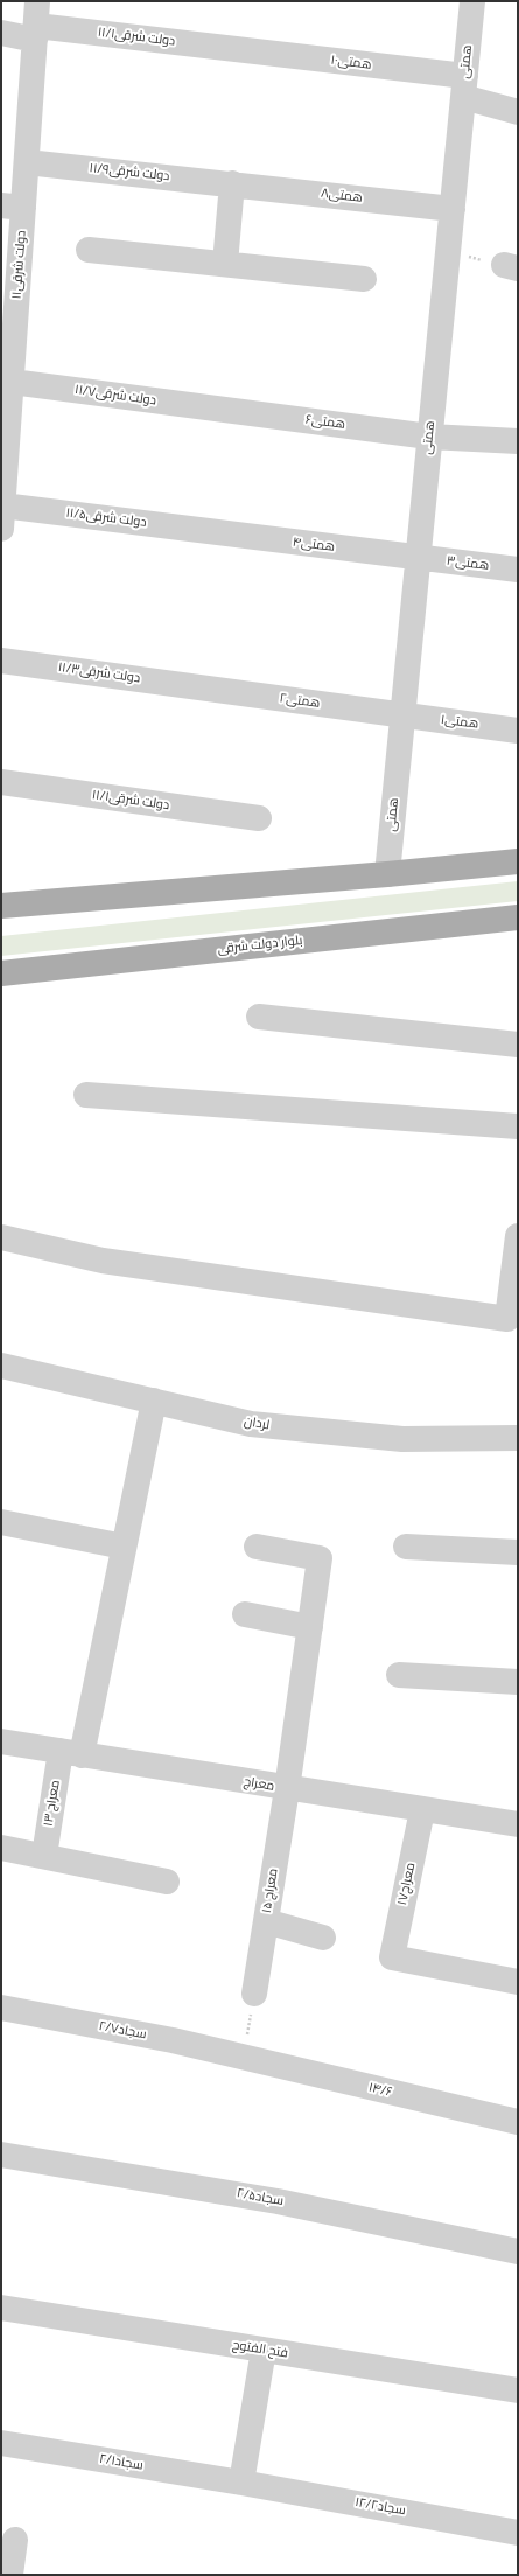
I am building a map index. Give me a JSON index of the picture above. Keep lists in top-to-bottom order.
{
  "streets": {
    "main road": ["بلوار دولت شرقی"],
    "street": [
      "۱۱/۱دولت شرقی",
      "همتی",
      "۱۰همتی",
      "۱۱/۹دولت شرقی",
      "همتی۸",
      "۱۱دولت شرقی",
      "۱۱/۷دولت شرقی",
      "۶همتی",
      "۱۱/۵دولت شرقی",
      "۴همتی",
      "۳همتی",
      "۱۱/۳دولت شرقی",
      "۲همتی",
      "۱همتی",
      "لردان",
      "معراج",
      "معراج ۱۳",
      "معراج۱۷",
      "معراج ۱۵",
      "سجاد۲/۷",
      "۱۴/۶",
      "۲/۵سجاد",
      "فتح الفتوح",
      "۲/۱سجاد",
      "۱۲/۲سجاد"
    ]
  },
  "crossings": [
    ["۱۱/۱دولت شرقی", "۱۰همتی"],
    ["۱۱/۱دولت شرقی", "۱۱دولت شرقی"],
    ["همتی", "۱۰همتی"],
    ["همتی", "همتی۸"],
    ["همتی", "۶همتی"],
    ["همتی", "۴همتی"],
    ["همتی", "۳همتی"],
    ["همتی", "۲همتی"],
    ["همتی", "۱همتی"],
    ["۱۱/۹دولت شرقی", "همتی۸"],
    ["۱۱/۹دولت شرقی", "۱۱دولت شرقی"],
    ["۱۱دولت شرقی", "۱۱/۷دولت شرقی"],
    ["۱۱دولت شرقی", "۱۱/۵دولت شرقی"],
    ["۱۱/۷دولت شرقی", "۶همتی"],
    ["۱۱/۵دولت شرقی", "۴همتی"],
    ["۴همتی", "۳همتی"],
    ["۱۱/۳دولت شرقی", "۲همتی"],
    ["۲همتی", "۱همتی"],
    ["لردان", "معراج ۱۳"],
    ["معراج", "معراج ۱۳"],
    ["معراج", "معراج۱۷"],
    ["معراج", "معراج ۱۵"],
    ["سجاد۲/۷", "۱۴/۶"],
    ["۲/۱سجاد", "۱۲/۲سجاد"]
  ]
}
